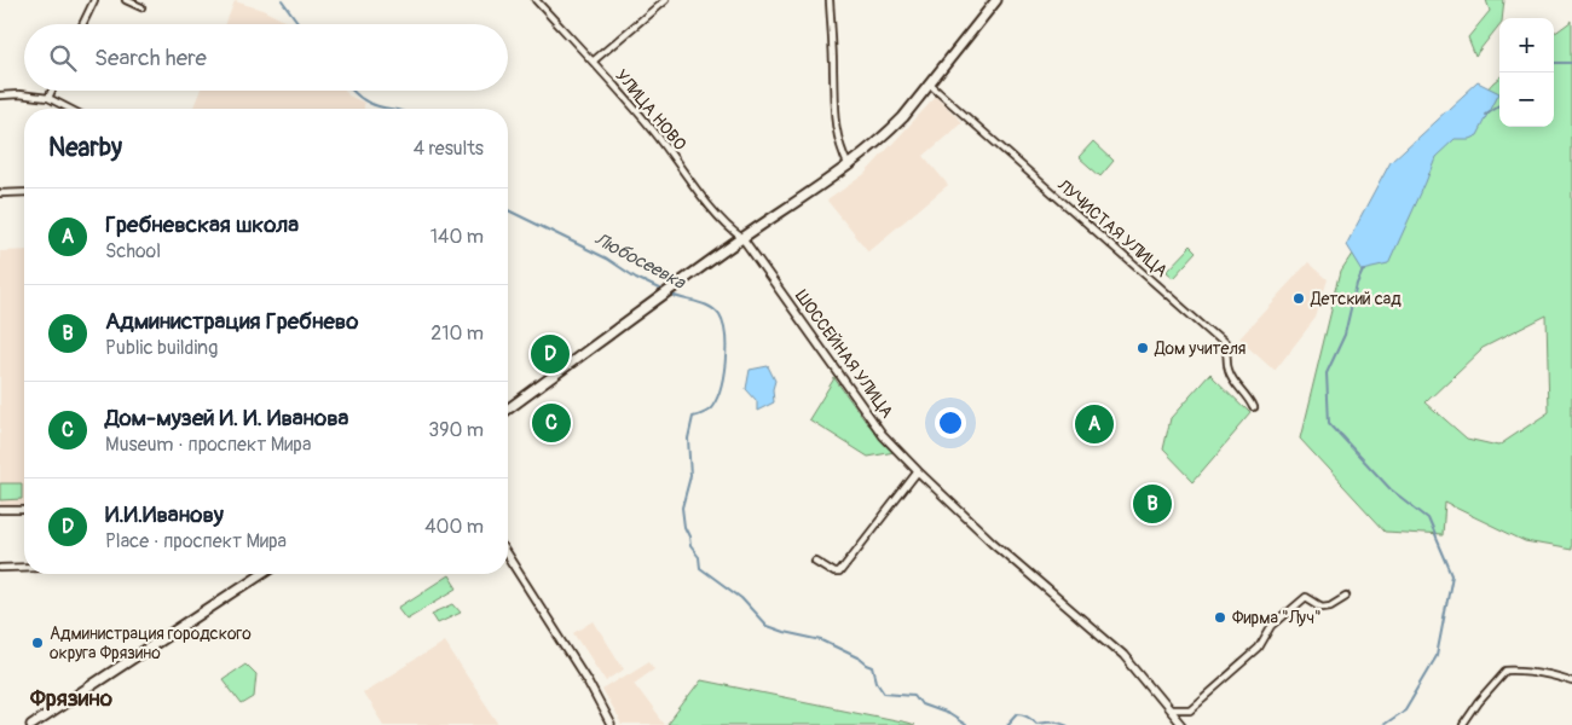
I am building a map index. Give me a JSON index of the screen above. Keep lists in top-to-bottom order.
{
  "streets": {
    "street": ["УЛИЦА НОВО", "ЛУЧИСТАЯ УЛИЦА", "ШОССЕЙНАЯ УЛИЦА"]
  },
  "crossings": [
    ["УЛИЦА НОВО", "ШОССЕЙНАЯ УЛИЦА"]
  ],
  "districts": ["Фрязино"],
  "water": ["Любосеевка"],
  "places": [
    "Детский сад",
    "Дом учителя",
    "Фирма \"Луч\"",
    "Администрация городского округа Фрязино"
  ],
  "page": {
    "map_buttons": ["+", "−"],
    "search": "Search here",
    "heading": ["Nearby", "4 results"],
    "list": [
      {
        "mark": "A",
        "name": "Гребневская школа",
        "note": "School",
        "value": "140 m"
      },
      {
        "mark": "B",
        "name": "Администрация Гребнево",
        "note": "Public building",
        "value": "210 m"
      },
      {
        "mark": "C",
        "name": "Дом-музей И. И. Иванова",
        "note": "Museum · проспект Мира",
        "value": "390 m"
      },
      {
        "mark": "D",
        "name": "И.И.Иванову",
        "note": "Place · проспект Мира",
        "value": "400 m"
      }
    ],
    "pins": [
      "D",
      "C",
      "A",
      "B"
    ]
  }
}
